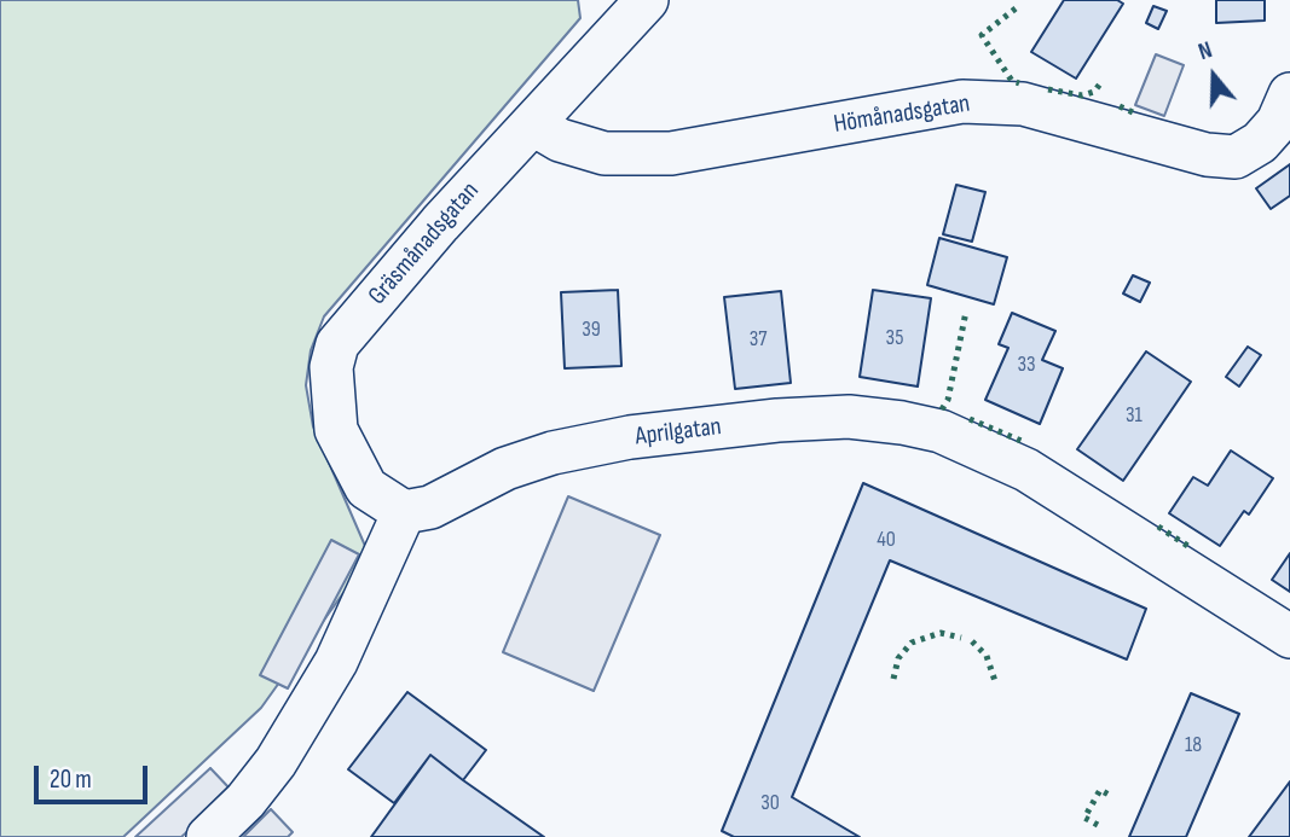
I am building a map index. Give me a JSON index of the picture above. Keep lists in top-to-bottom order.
{
  "streets": {
    "street": ["Hömånadsgatan", "Gräsmånadsgatan", "Aprilgatan"]
  },
  "crossings": [
    ["Hömånadsgatan", "Gräsmånadsgatan"],
    ["Gräsmånadsgatan", "Aprilgatan"]
  ],
  "house_numbers": [
    "39",
    "35",
    "37",
    "33",
    "31",
    "40",
    "18",
    "30"
  ],
  "scale_bar": "20 m",
  "north": "top"
}
